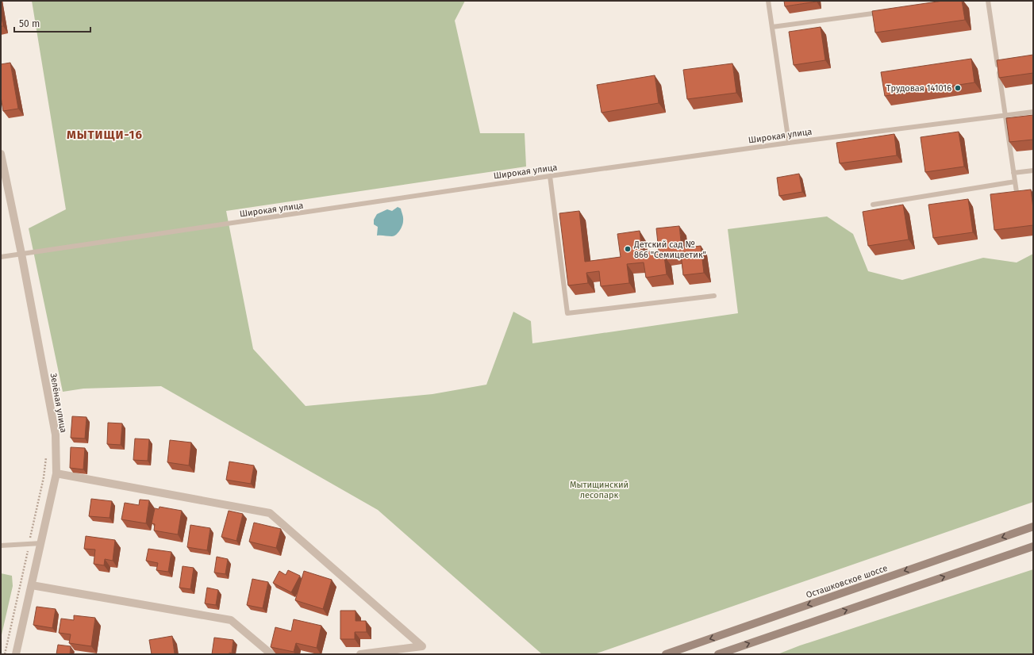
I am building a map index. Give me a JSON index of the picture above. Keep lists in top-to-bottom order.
{
  "streets": {
    "main road": ["Осташковское шоссе"],
    "street": ["Зелёная улица"],
    "lane": ["Широкая улица"]
  },
  "crossings": [
    ["Широкая улица", "Зелёная улица"]
  ],
  "districts": ["МЫТИЩИ-16"],
  "parks": ["Мытищинский лесопарк"],
  "places": ["Трудовая 141016", "Детский сад № 866 \"Семицветик\""],
  "scale_bar": "50 m"
}
